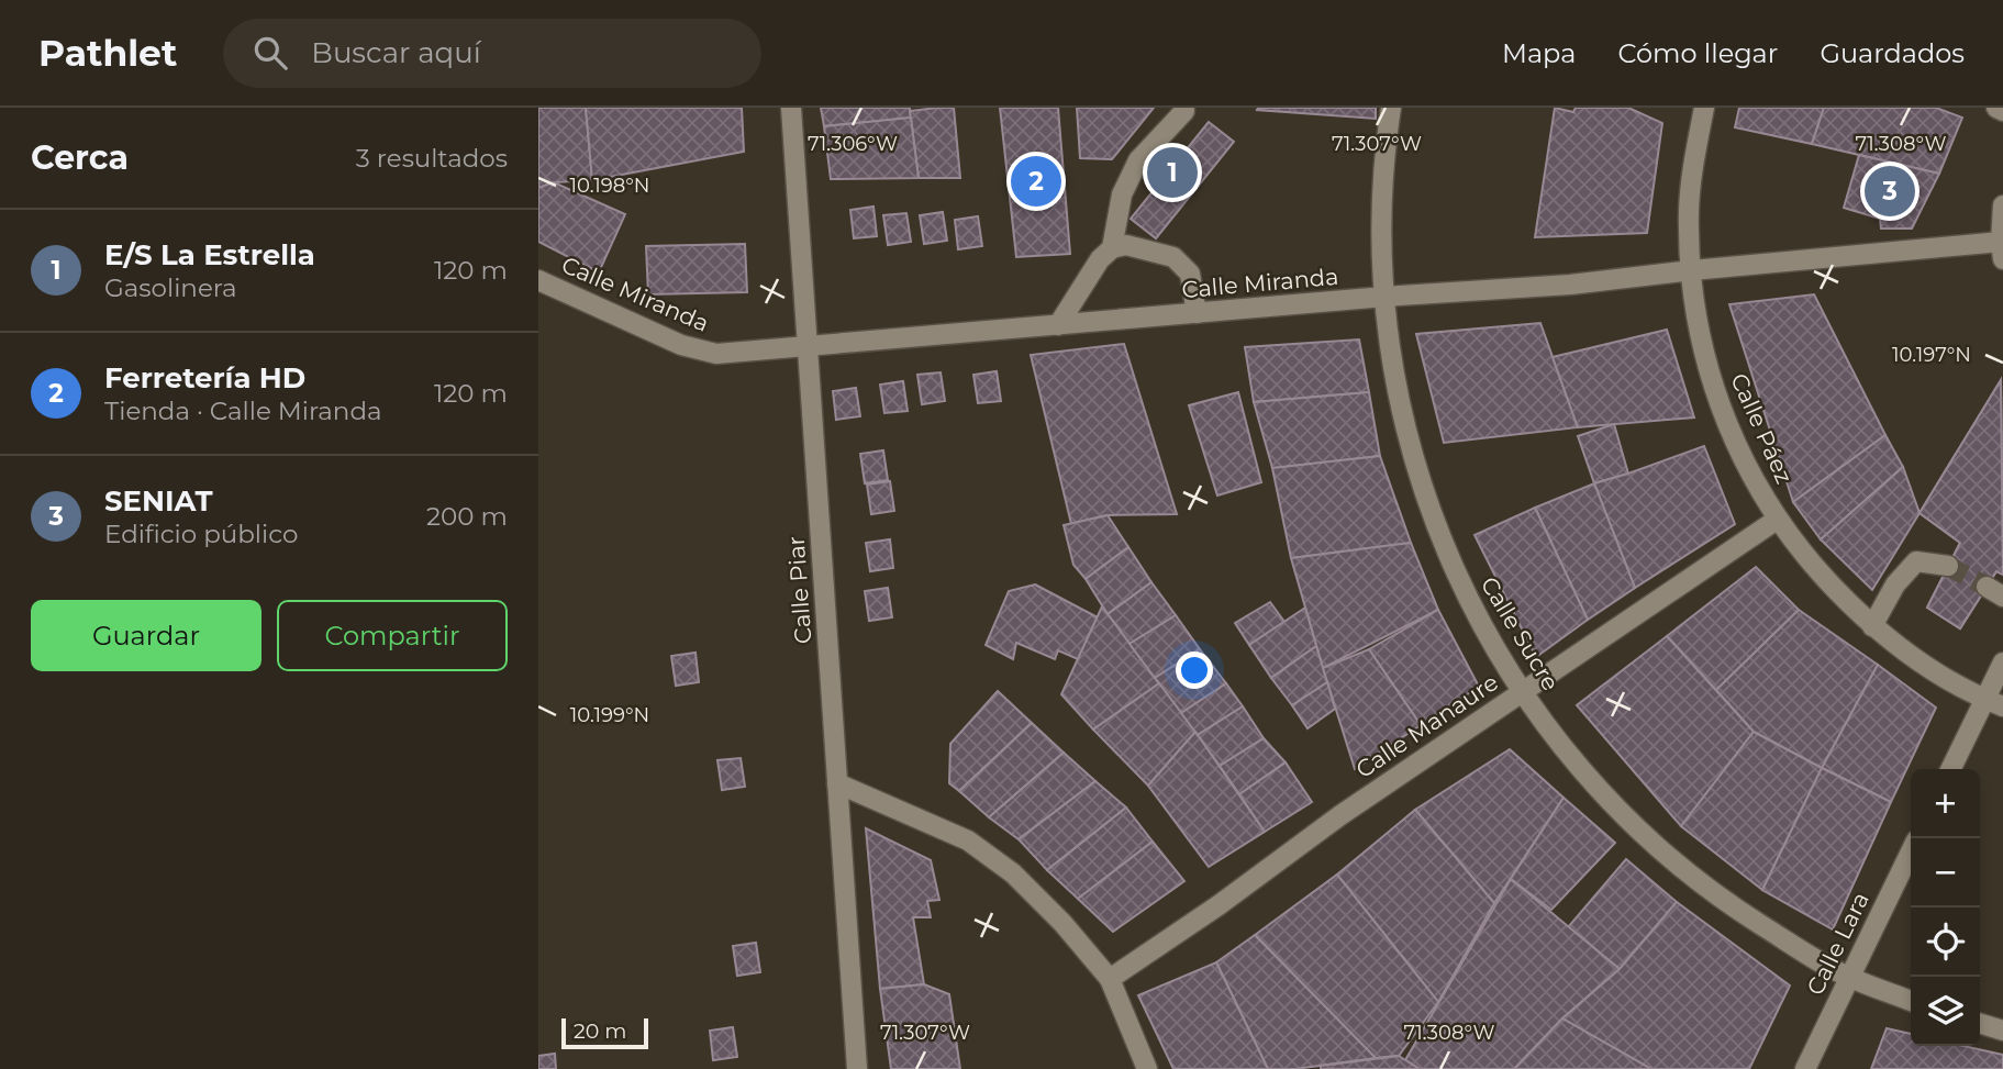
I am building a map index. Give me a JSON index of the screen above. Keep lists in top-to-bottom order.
{
  "streets": {
    "street": [
      "Calle Miranda",
      "Calle Páez",
      "Calle Piar",
      "Calle Sucre",
      "Calle Manaure",
      "Calle Lara"
    ]
  },
  "crossings": [
    ["Calle Miranda", "Calle Páez"],
    ["Calle Miranda", "Calle Piar"],
    ["Calle Miranda", "Calle Sucre"],
    ["Calle Páez", "Calle Manaure"],
    ["Calle Sucre", "Calle Manaure"],
    ["Calle Sucre", "Calle Lara"]
  ],
  "scale_bar": "20 m",
  "page": {
    "header": "Pathlet",
    "search": "Buscar aquí",
    "nav": ["Mapa", "Cómo llegar", "Guardados"],
    "heading": ["Cerca", "3 resultados"],
    "pins": ["1", "2", "3"],
    "list": [
      {
        "mark": "1",
        "name": "E/S La Estrella",
        "note": "Gasolinera",
        "value": "120 m"
      },
      {
        "mark": "2",
        "name": "Ferretería HD",
        "note": "Tienda · Calle Miranda",
        "value": "120 m"
      },
      {
        "mark": "3",
        "name": "SENIAT",
        "note": "Edificio público",
        "value": "200 m"
      }
    ],
    "buttons": ["Guardar", "Compartir"],
    "map_buttons": ["+", "−"],
    "scale": "20 m"
  },
  "coordinates": [
    "71.306°W",
    "71.307°W",
    "71.308°W",
    "10.198°N",
    "10.197°N",
    "10.199°N"
  ]
}
